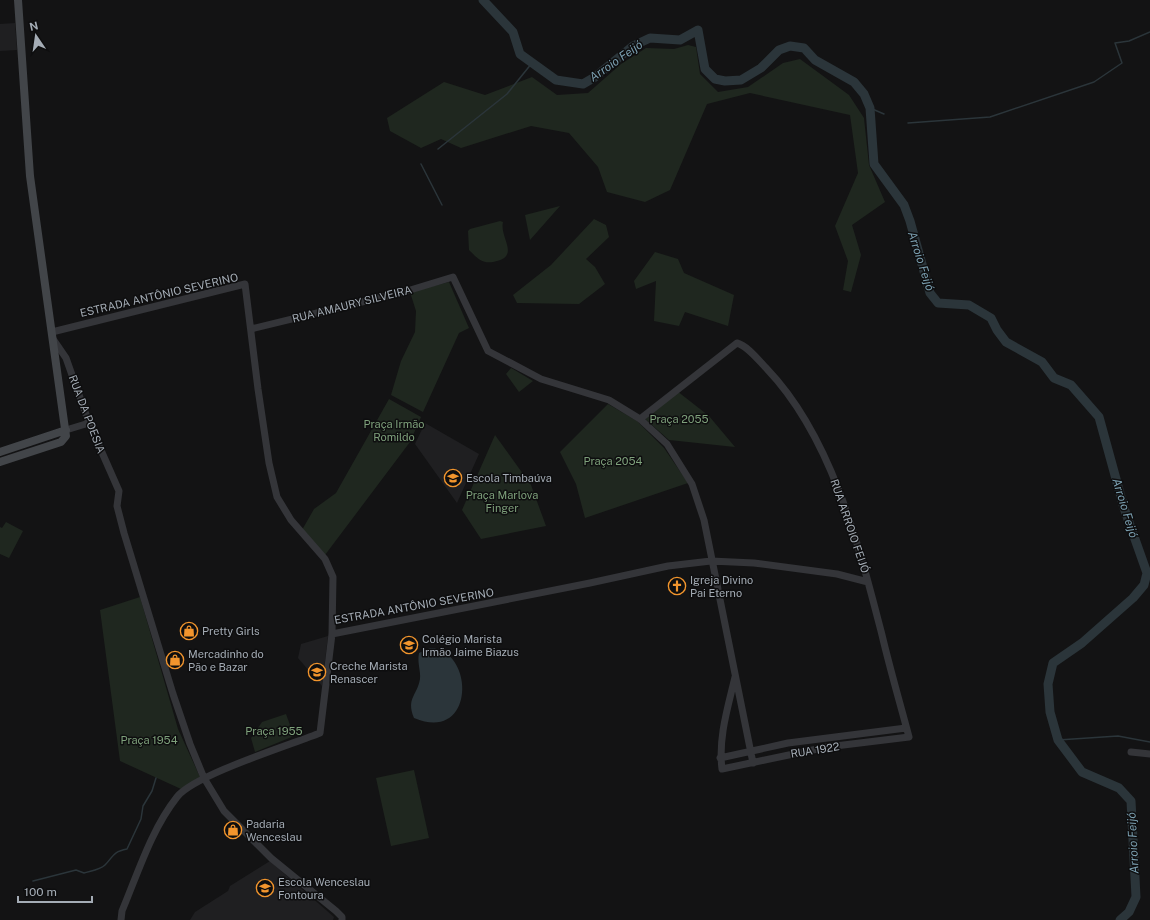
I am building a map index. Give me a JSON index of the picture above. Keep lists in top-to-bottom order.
{
  "streets": {
    "street": [
      "ESTRADA ANTÔNIO SEVERINO",
      "RUA AMAURY SILVEIRA",
      "RUA DA POESIA",
      "RUA ARROIO FEIJÓ",
      "RUA 1922"
    ]
  },
  "crossings": [
    ["ESTRADA ANTÔNIO SEVERINO", "RUA AMAURY SILVEIRA"],
    ["ESTRADA ANTÔNIO SEVERINO", "RUA DA POESIA"],
    ["ESTRADA ANTÔNIO SEVERINO", "RUA ARROIO FEIJÓ"],
    ["RUA AMAURY SILVEIRA", "RUA ARROIO FEIJÓ"],
    ["RUA ARROIO FEIJÓ", "RUA 1922"]
  ],
  "water": ["Arroio Feijó"],
  "parks": [
    "Praça 2055",
    "Praça Irmão Romildo",
    "Praça 2054",
    "Praça Marlova Finger",
    "Praça 1955",
    "Praça 1954"
  ],
  "places": {
    "school or university": [
      "Escola Timbaúva",
      "Colégio Marista Irmão Jaime Biazus",
      "Creche Marista Renascer",
      "Escola Wenceslau Fontoura"
    ],
    "church": ["Igreja Divino Pai Eterno"],
    "shop": ["Pretty Girls", "Mercadinho do Pão e Bazar", "Padaria Wenceslau"]
  },
  "scale_bar": "100 m",
  "north": "top"
}
